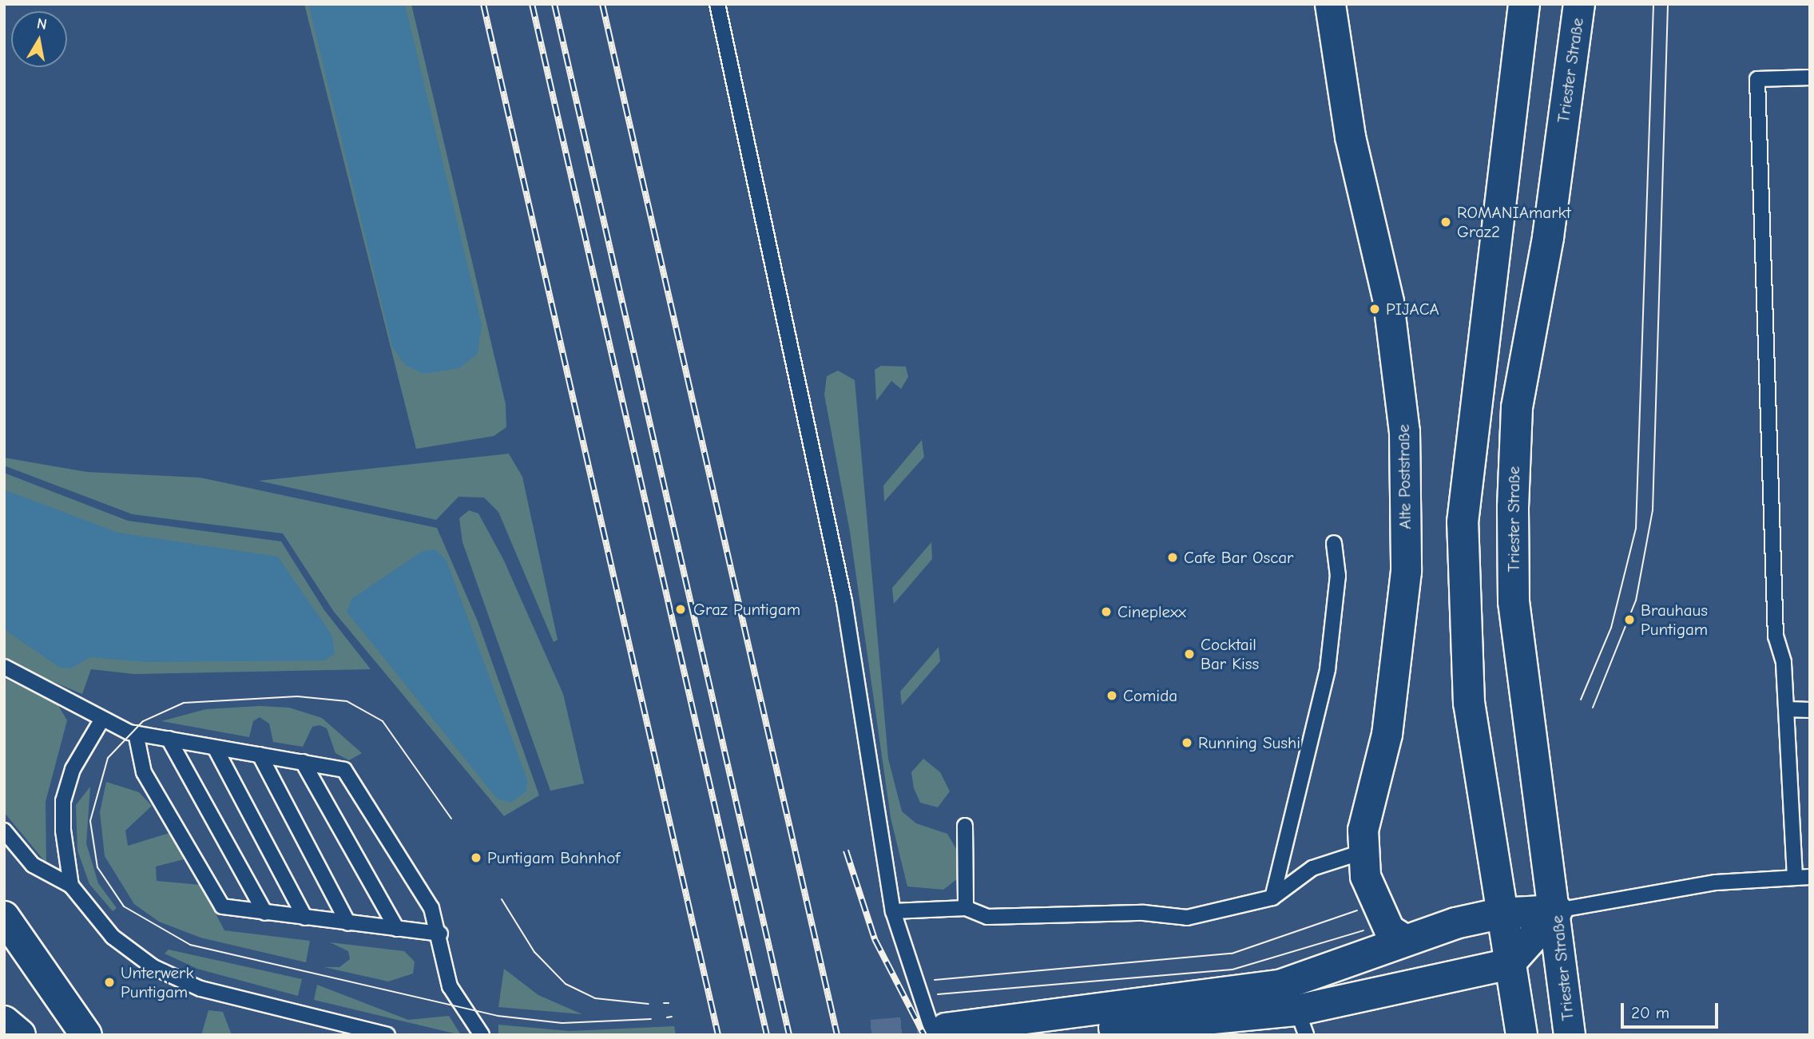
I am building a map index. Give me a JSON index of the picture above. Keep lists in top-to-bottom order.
{
  "streets": {
    "main road": ["Triester Straße"],
    "street": ["Alte Poststraße"]
  },
  "places": [
    "ROMANIAmarkt Graz2",
    "PIJACA",
    "Cafe Bar Oscar",
    "Graz Puntigam",
    "Cineplexx",
    "Brauhaus Puntigam",
    "Cocktail Bar Kiss",
    "Comida",
    "Running Sushi",
    "Puntigam Bahnhof",
    "Unterwerk Puntigam"
  ],
  "scale_bar": "20 m",
  "north": "top"
}
